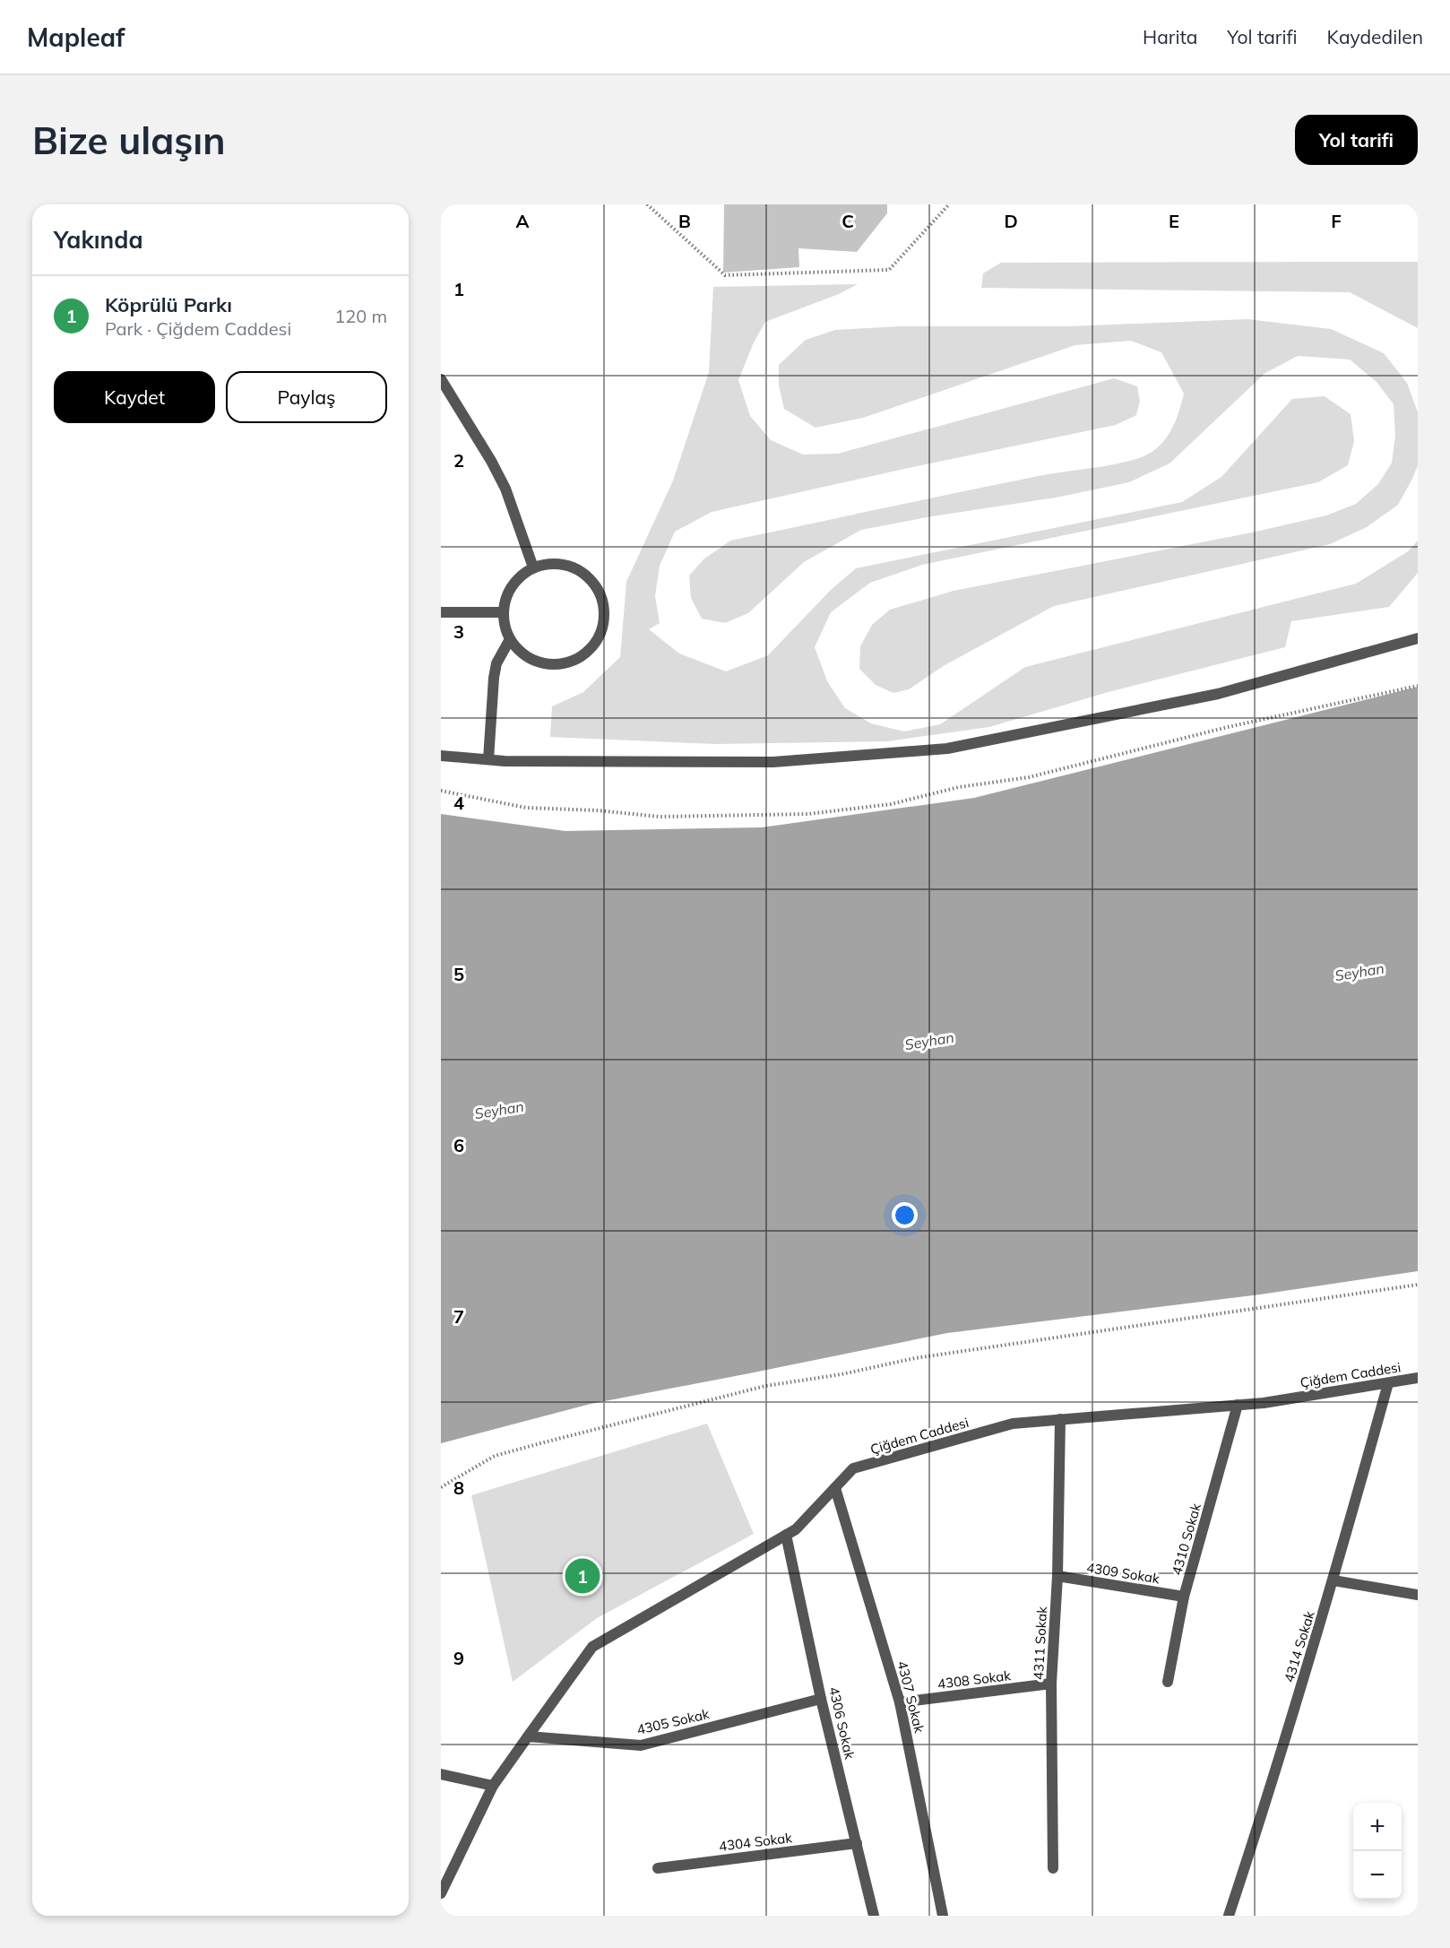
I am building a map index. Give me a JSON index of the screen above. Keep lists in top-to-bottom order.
{
  "streets": {
    "street": [
      "Çiğdem Caddesi",
      "4310 Sokak",
      "4309 Sokak",
      "4311 Sokak",
      "4314 Sokak",
      "4308 Sokak",
      "4307 Sokak",
      "4305 Sokak",
      "4306 Sokak",
      "4304 Sokak"
    ]
  },
  "crossings": [
    ["Çiğdem Caddesi", "4310 Sokak"],
    ["Çiğdem Caddesi", "4311 Sokak"],
    ["Çiğdem Caddesi", "4314 Sokak"],
    ["Çiğdem Caddesi", "4307 Sokak"],
    ["Çiğdem Caddesi", "4305 Sokak"],
    ["Çiğdem Caddesi", "4306 Sokak"],
    ["4310 Sokak", "4309 Sokak"],
    ["4309 Sokak", "4311 Sokak"],
    ["4311 Sokak", "4308 Sokak"],
    ["4308 Sokak", "4307 Sokak"],
    ["4305 Sokak", "4306 Sokak"],
    ["4306 Sokak", "4304 Sokak"]
  ],
  "water": ["Seyhan"],
  "page": {
    "header": "Mapleaf",
    "nav": ["Harita", "Yol tarifi", "Kaydedilen"],
    "buttons": [
      "Yol tarifi",
      ["Kaydet", "Paylaş"]
    ],
    "title": "Bize ulaşın",
    "heading": "Yakında",
    "list": [
      {
        "mark": "1",
        "name": "Köprülü Parkı",
        "note": "Park · Çiğdem Caddesi",
        "value": "120 m"
      }
    ],
    "pins": "1",
    "map_buttons": ["+", "−"]
  },
  "grid": {
    "columns": [
      "A",
      "B",
      "C",
      "D",
      "E",
      "F"
    ],
    "rows": [
      "1",
      "2",
      "3",
      "4",
      "5",
      "6",
      "7",
      "8",
      "9"
    ]
  }
}
